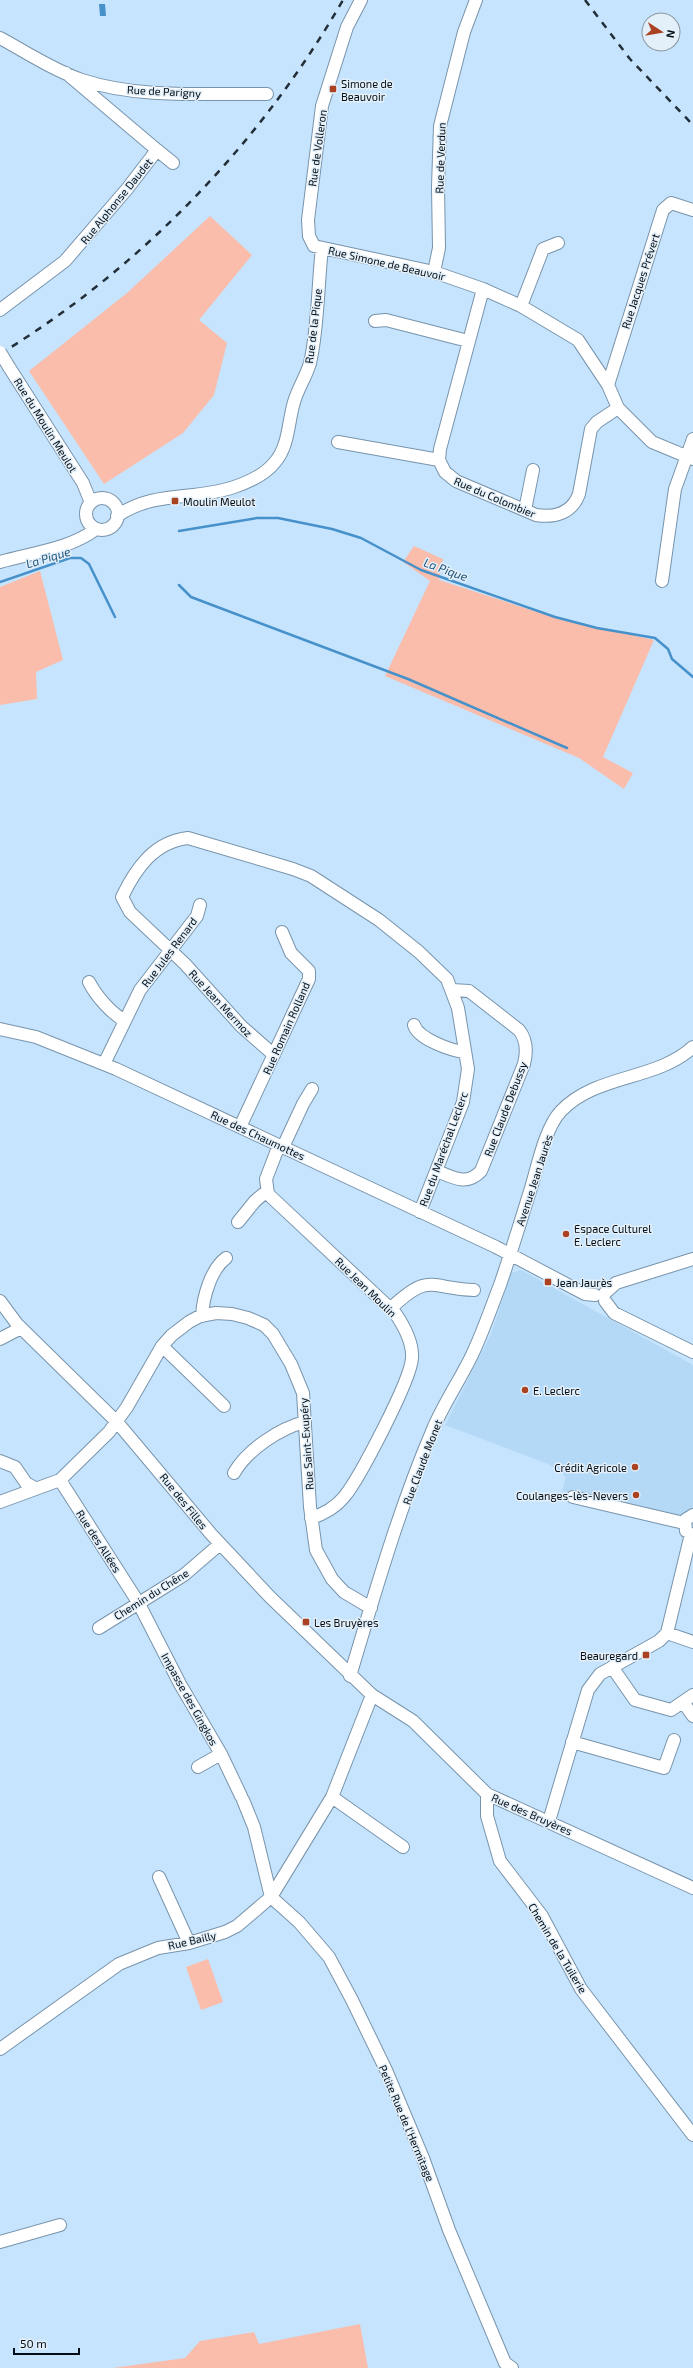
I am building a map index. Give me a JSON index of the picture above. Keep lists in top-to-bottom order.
{
  "streets": {
    "street": [
      "Rue de Parigny",
      "Rue de Volleron",
      "Rue de Verdun",
      "Rue Alphonse Daudet",
      "Rue Simone de Beauvoir",
      "Rue Jacques Prévert",
      "Rue de la Pique",
      "Rue du Moulin Meulot",
      "Rue du Colombier",
      "Rue Jules Renard",
      "Rue Jean Mermoz",
      "Rue Romain Rolland",
      "Rue Claude Debussy",
      "Rue des Chaumottes",
      "Rue du Maréchal Leclerc",
      "Avenue Jean Jaurès",
      "Rue Jean Moulin",
      "Rue Saint-Exupéry",
      "Rue Claude Monet",
      "Rue des Filles",
      "Rue des Allées",
      "Chemin du Chêne",
      "Impasse des Gingkos",
      "Rue des Bruyères",
      "Rue Bailly",
      "Chemin de la Tuilerie",
      "Petite Rue de l'Hermitage"
    ]
  },
  "crossings": [
    ["Rue de Parigny", "Rue Alphonse Daudet"],
    ["Rue de Volleron", "Rue Simone de Beauvoir"],
    ["Rue de Volleron", "Rue de la Pique"],
    ["Rue de Verdun", "Rue Simone de Beauvoir"],
    ["Rue Simone de Beauvoir", "Rue Jacques Prévert"],
    ["Rue Simone de Beauvoir", "Rue de la Pique"],
    ["Rue Simone de Beauvoir", "Rue du Colombier"],
    ["Rue de la Pique", "Rue du Moulin Meulot"],
    ["Rue Jules Renard", "Rue Jean Mermoz"],
    ["Rue Jules Renard", "Rue des Chaumottes"],
    ["Rue Jules Renard", "Rue du Maréchal Leclerc"],
    ["Rue Jean Mermoz", "Rue Romain Rolland"],
    ["Rue Jean Mermoz", "Rue du Maréchal Leclerc"],
    ["Rue Romain Rolland", "Rue des Chaumottes"],
    ["Rue Claude Debussy", "Rue du Maréchal Leclerc"],
    ["Rue des Chaumottes", "Rue du Maréchal Leclerc"],
    ["Rue des Chaumottes", "Avenue Jean Jaurès"],
    ["Rue des Chaumottes", "Rue Claude Monet"],
    ["Avenue Jean Jaurès", "Rue Claude Monet"],
    ["Rue Jean Moulin", "Rue Saint-Exupéry"],
    ["Rue Saint-Exupéry", "Rue Claude Monet"],
    ["Rue Saint-Exupéry", "Rue des Filles"],
    ["Rue Saint-Exupéry", "Rue des Allées"],
    ["Rue Claude Monet", "Rue des Filles"],
    ["Rue des Filles", "Chemin du Chêne"],
    ["Rue des Filles", "Rue des Bruyères"],
    ["Rue des Filles", "Rue Bailly"],
    ["Rue des Allées", "Chemin du Chêne"],
    ["Rue des Allées", "Impasse des Gingkos"],
    ["Chemin du Chêne", "Impasse des Gingkos"],
    ["Impasse des Gingkos", "Rue Bailly"],
    ["Impasse des Gingkos", "Petite Rue de l'Hermitage"],
    ["Rue des Bruyères", "Rue Bailly"],
    ["Rue des Bruyères", "Chemin de la Tuilerie"],
    ["Rue Bailly", "Petite Rue de l'Hermitage"]
  ],
  "water": ["La Pique"],
  "places": {
    "transit": [
      "Simone de Beauvoir",
      "Moulin Meulot",
      "Jean Jaurès",
      "Les Bruyères",
      "Beauregard"
    ],
    "other": [
      "Espace Culturel E. Leclerc",
      "E. Leclerc",
      "Crédit Agricole",
      "Coulanges-lès-Nevers"
    ]
  },
  "scale_bar": "50 m",
  "north": "right"
}
